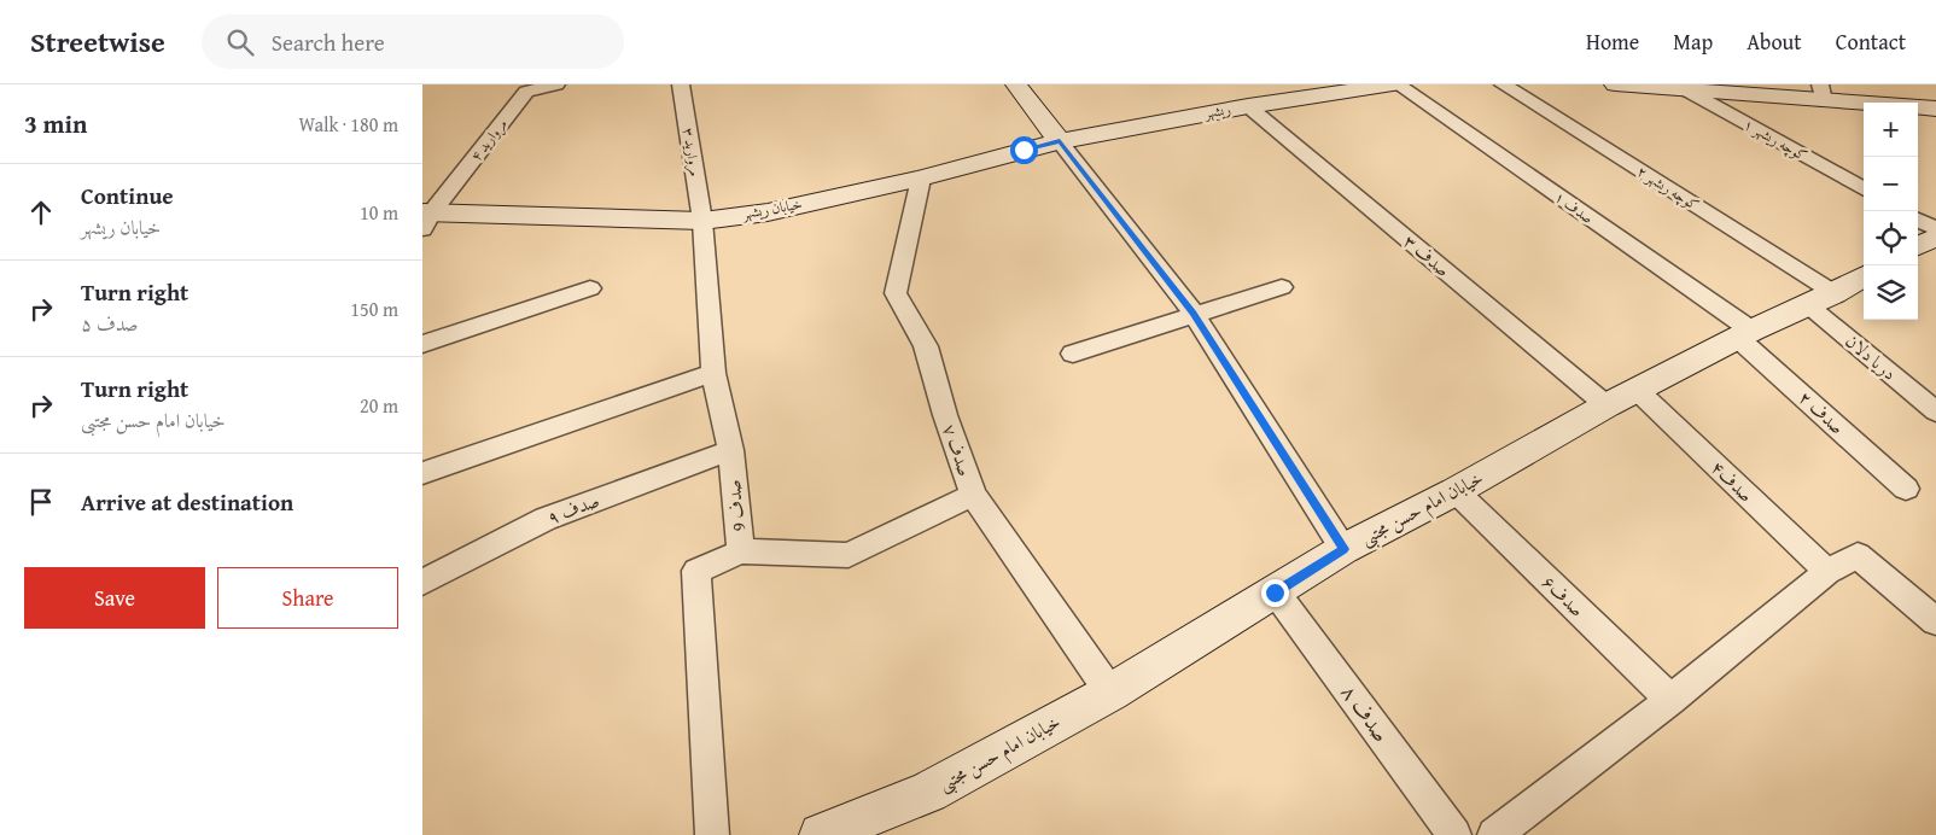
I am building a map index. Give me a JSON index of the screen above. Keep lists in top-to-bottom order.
{
  "streets": {
    "street": [
      "ریشهر",
      "مروارید ۴",
      "کوچه ریشهر ۱",
      "مروارید ۳",
      "کوچه ریشهر ۲",
      "صدف ۱",
      "خیابان ریشهر",
      "صدف ۳",
      "دریا دلان",
      "صدف ۲",
      "صدف ۷",
      "صدف۴",
      "صدف 9",
      "خیابان امام حسن مجتبی",
      "صدف ۹",
      "صدف۶",
      "صدف ۸"
    ]
  },
  "crossings": [
    ["ریشهر", "صدف ۱"],
    ["ریشهر", "خیابان ریشهر"],
    ["ریشهر", "صدف ۳"],
    ["مروارید ۴", "خیابان ریشهر"],
    ["مروارید ۳", "خیابان ریشهر"],
    ["مروارید ۳", "صدف 9"],
    ["کوچه ریشهر ۲", "دریا دلان"],
    ["کوچه ریشهر ۲", "خیابان امام حسن مجتبی"],
    ["صدف ۱", "صدف ۲"],
    ["صدف ۱", "خیابان امام حسن مجتبی"],
    ["خیابان ریشهر", "صدف ۷"],
    ["خیابان ریشهر", "صدف 9"],
    ["صدف ۳", "صدف۴"],
    ["صدف ۳", "خیابان امام حسن مجتبی"],
    ["دریا دلان", "خیابان امام حسن مجتبی"],
    ["صدف ۲", "خیابان امام حسن مجتبی"],
    ["صدف ۷", "خیابان امام حسن مجتبی"],
    ["صدف۴", "خیابان امام حسن مجتبی"],
    ["صدف 9", "صدف ۹"],
    ["خیابان امام حسن مجتبی", "صدف۶"],
    ["خیابان امام حسن مجتبی", "صدف ۸"]
  ],
  "page": {
    "header": "Streetwise",
    "search": "Search here",
    "nav": [
      "Home",
      "Map",
      "About",
      "Contact"
    ],
    "heading": ["3 min", "Walk · 180 m"],
    "map_buttons": ["+", "−"],
    "list": [
      ["Continue", "خیابان ریشهر", "10 m"],
      ["Turn right", "صدف ۵", "150 m"],
      ["Turn right", "خیابان امام حسن مجتبی", "20 m"],
      "Arrive at destination"
    ],
    "buttons": ["Save", "Share"]
  }
}
